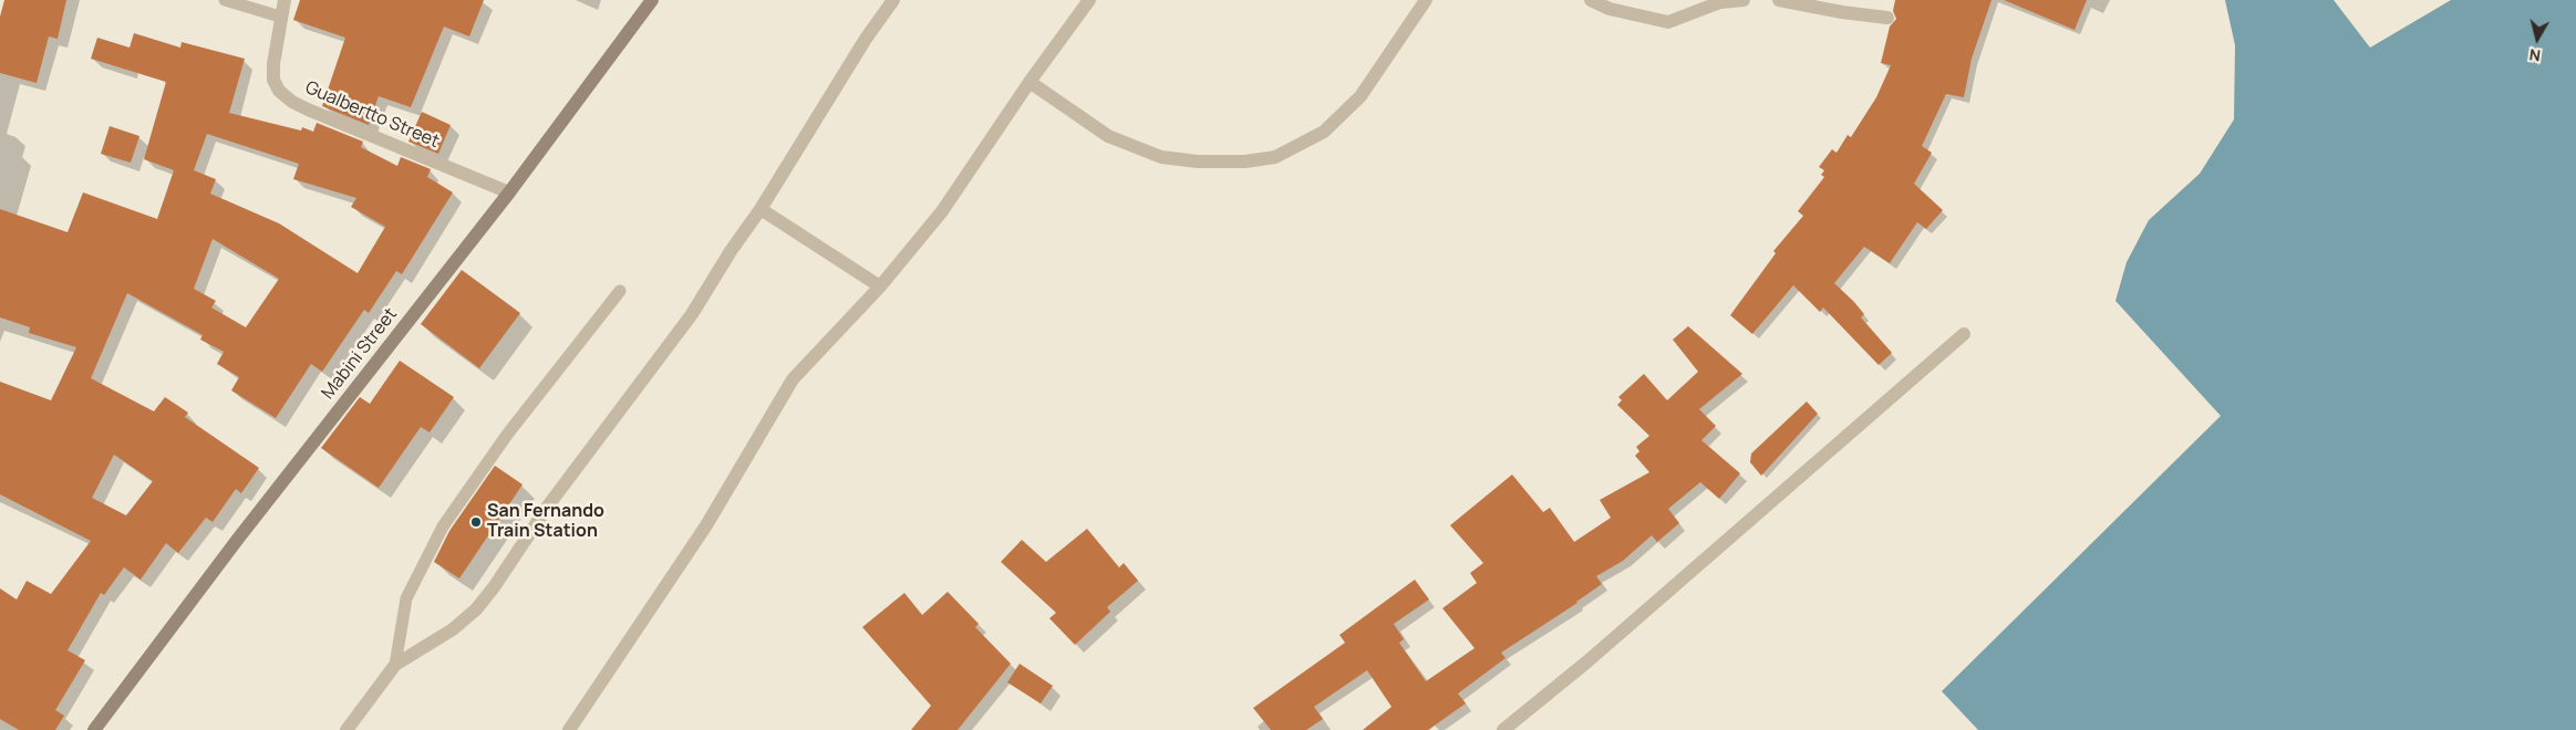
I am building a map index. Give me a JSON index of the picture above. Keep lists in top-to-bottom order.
{
  "streets": {
    "main road": ["Mabini Street"],
    "street": ["Gualbertto Street"]
  },
  "crossings": [
    ["Gualbertto Street", "Mabini Street"]
  ],
  "places": ["San Fernando Train Station"],
  "north": "bottom"
}
